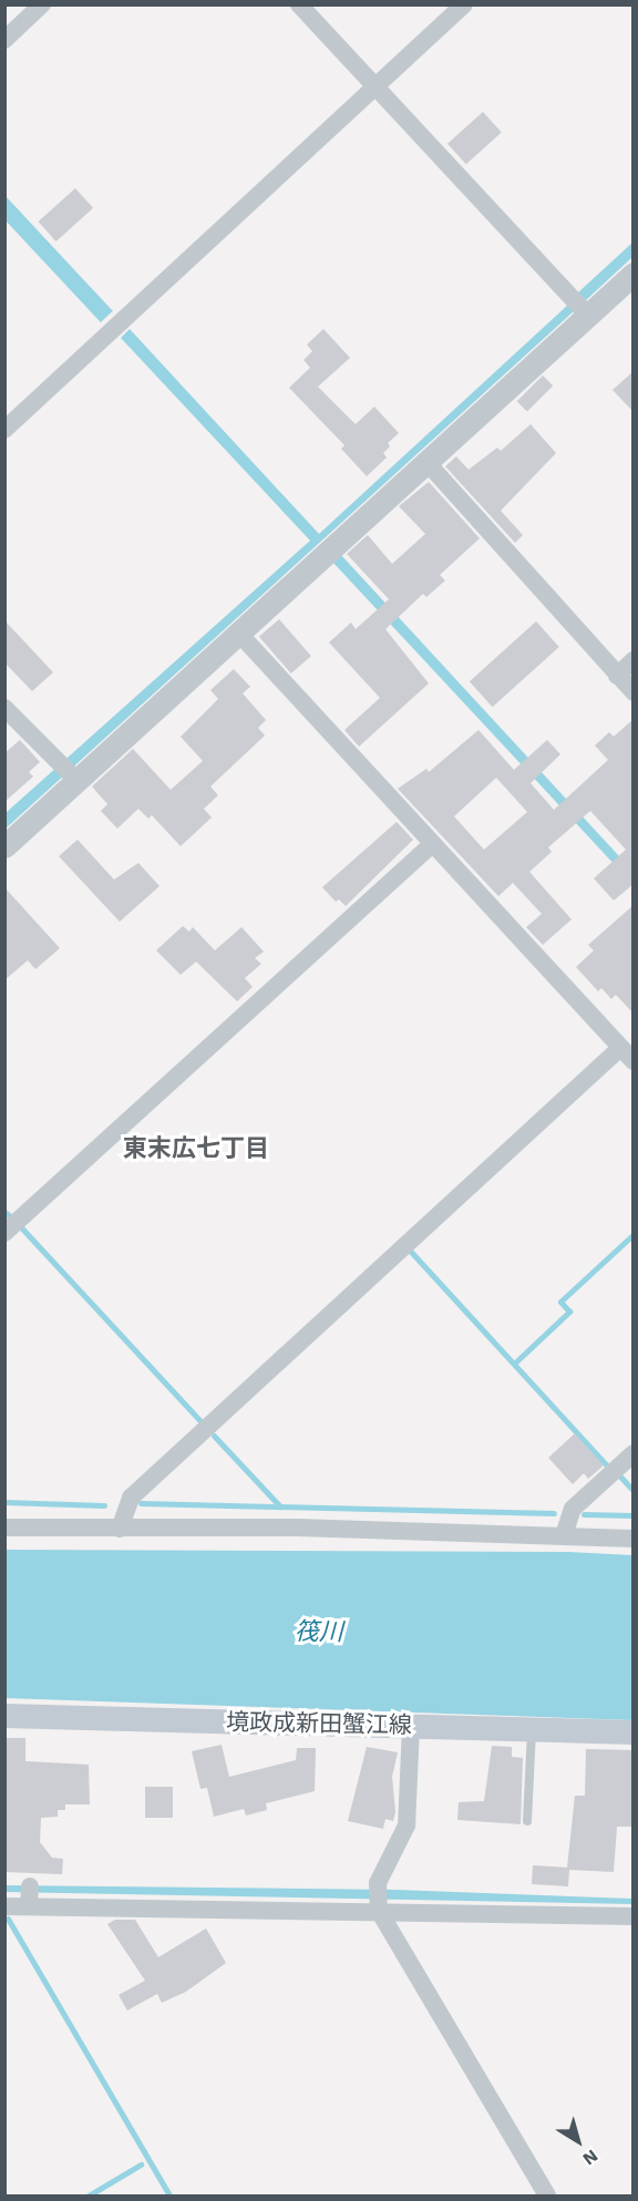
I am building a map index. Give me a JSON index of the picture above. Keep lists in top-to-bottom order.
{
  "streets": {
    "main road": ["境政成新田蟹江線"]
  },
  "districts": ["東末広七丁目"],
  "water": ["筏川"],
  "north": "bottom right"
}
